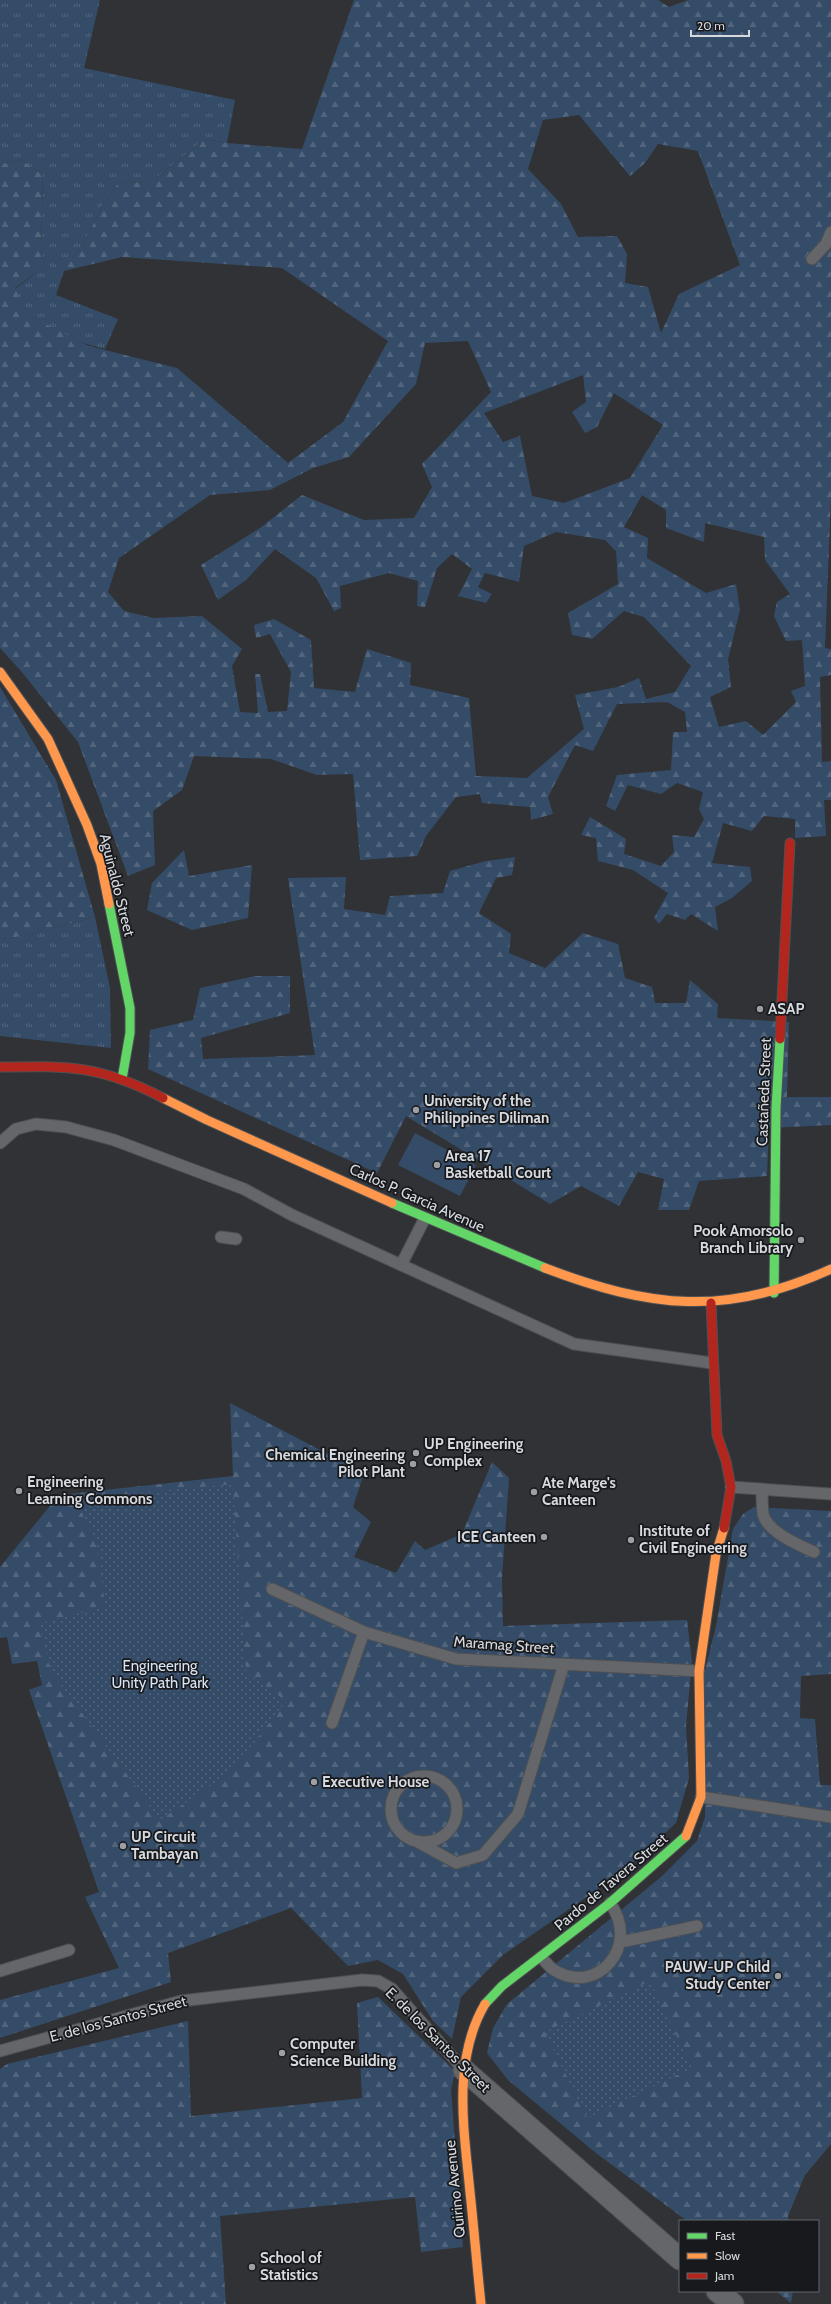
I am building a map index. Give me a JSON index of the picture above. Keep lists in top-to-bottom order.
{
  "streets": {
    "street": [
      "Aguinaldo Street",
      "Castañeda Street",
      "Carlos P. Garcia Avenue",
      "Pardo de Tavera Street",
      "E. de los Santos Street",
      "Quirino Avenue"
    ],
    "lane": ["Maramag Street"]
  },
  "crossings": [
    ["Aguinaldo Street", "Carlos P. Garcia Avenue"],
    ["Castañeda Street", "Carlos P. Garcia Avenue"],
    ["Carlos P. Garcia Avenue", "Pardo de Tavera Street"],
    ["Maramag Street", "Pardo de Tavera Street"],
    ["Pardo de Tavera Street", "E. de los Santos Street"],
    ["Pardo de Tavera Street", "Quirino Avenue"],
    ["E. de los Santos Street", "Quirino Avenue"]
  ],
  "parks": ["Engineering Unity Path Park"],
  "places": [
    "ASAP",
    "University of the Philippines Diliman",
    "Area 17 Basketball Court",
    "Pook Amorsolo Branch Library",
    "UP Engineering Complex",
    "Chemical Engineering Pilot Plant",
    "Engineering Learning Commons",
    "Ate Marge's Canteen",
    "ICE Canteen",
    "Institute of Civil Engineering",
    "Executive House",
    "UP Circuit Tambayan",
    "PAUW-UP Child Study Center",
    "Computer Science Building",
    "School of Statistics"
  ],
  "legend": ["Fast", "Slow", "Jam"],
  "scale_bar": "20 m"
}
